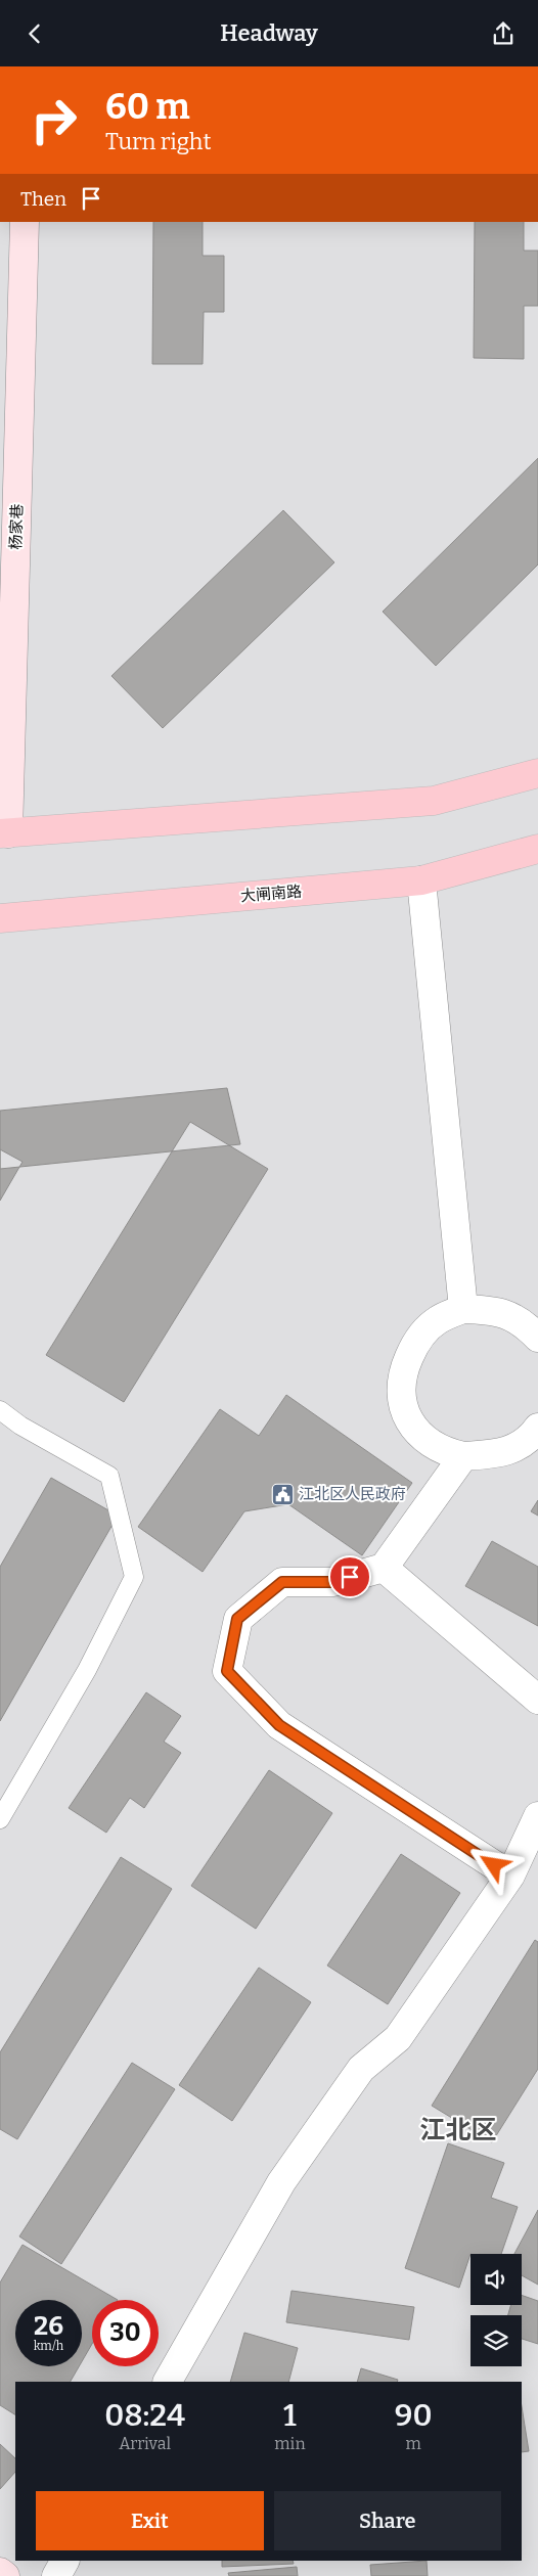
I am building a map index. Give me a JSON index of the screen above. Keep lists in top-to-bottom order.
{
  "streets": {
    "main road": ["大闸南路"],
    "street": ["杨家巷"]
  },
  "districts": ["江北区"],
  "places": {
    "public building": ["江北区人民政府"]
  },
  "page": {
    "header": "Headway",
    "turn": ["60 m", "Turn right"],
    "then": "Then",
    "speed": "26 km/h",
    "limit": "30",
    "eta": [
      "08:24",
      "Arrival",
      "1",
      "min",
      "90",
      "m"
    ],
    "buttons": ["Exit", "Share"]
  }
}
